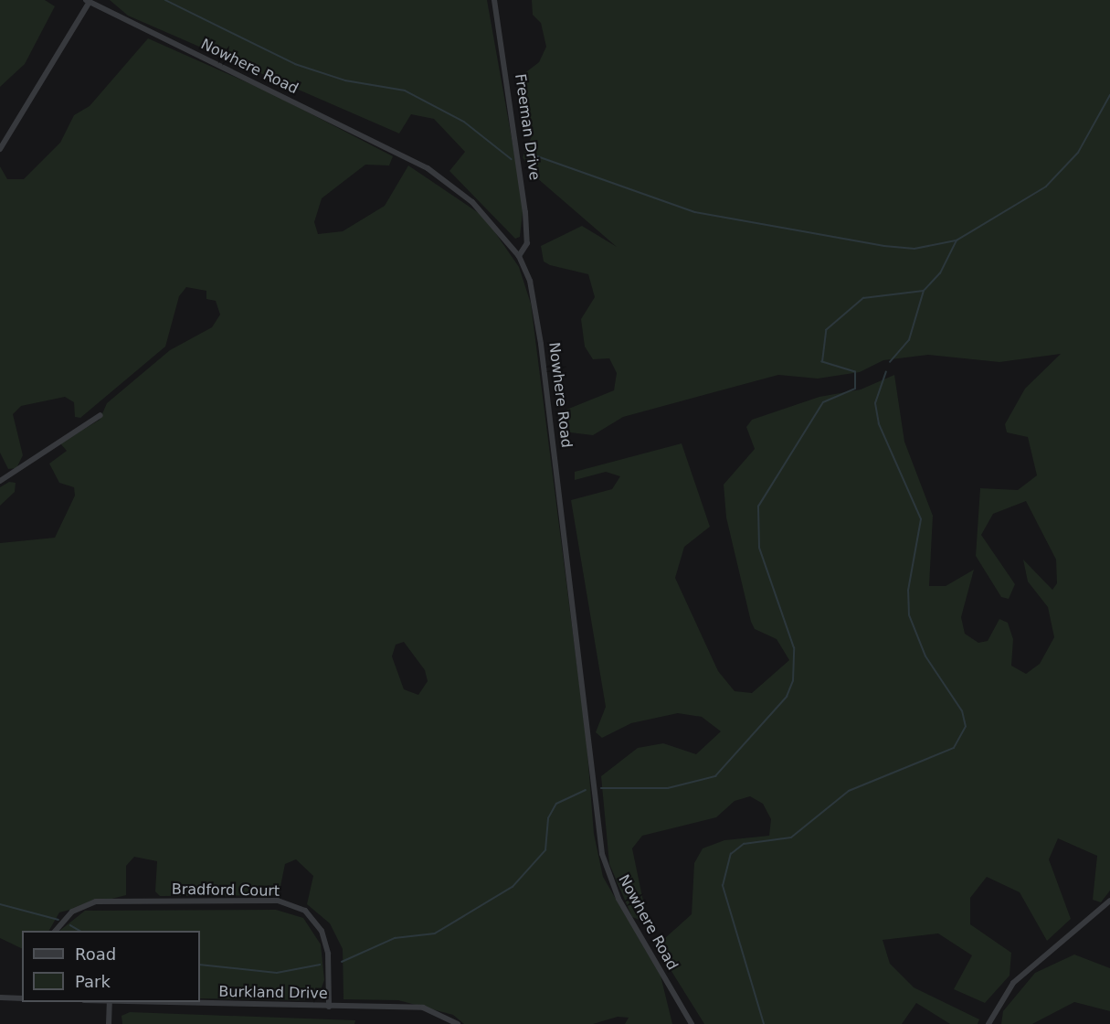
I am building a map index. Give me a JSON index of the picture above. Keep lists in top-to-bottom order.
{
  "streets": {
    "street": [
      "Nowhere Road",
      "Freeman Drive",
      "Bradford Court",
      "Burkland Drive"
    ]
  },
  "crossings": [
    ["Nowhere Road", "Freeman Drive"],
    ["Bradford Court", "Burkland Drive"]
  ],
  "legend": ["Road", "Park"]
}
